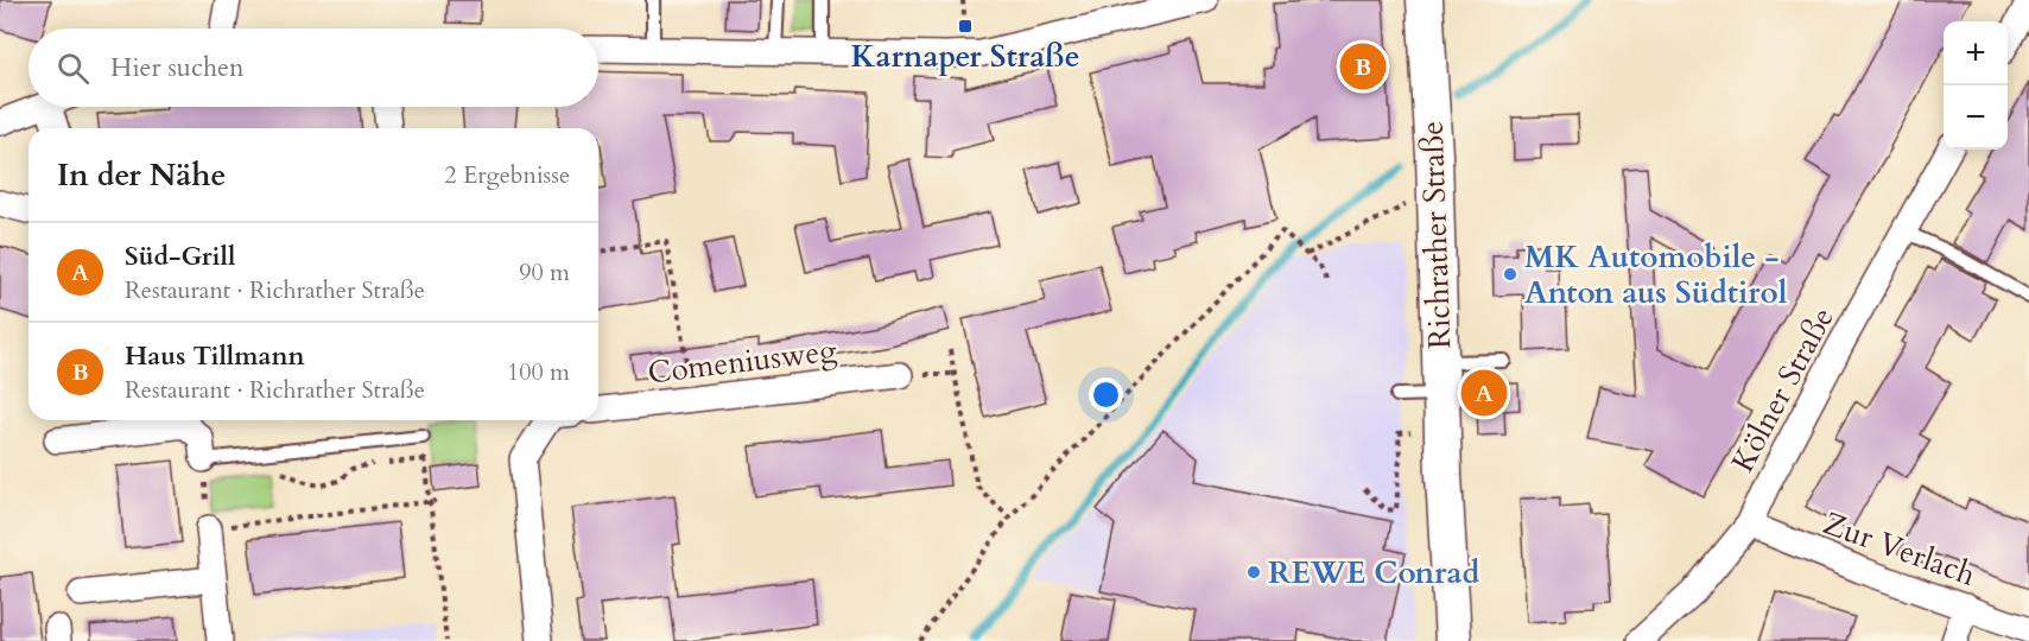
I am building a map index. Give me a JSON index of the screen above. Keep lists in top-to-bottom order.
{
  "streets": {
    "main road": ["Richrather Straße"],
    "street": ["Comeniusweg", "Kölner Straße", "Zur Verlach"]
  },
  "crossings": [
    ["Kölner Straße", "Zur Verlach"]
  ],
  "places": {
    "transit": ["Karnaper Straße"],
    "other": ["MK Automobile - Anton aus Südtirol", "REWE Conrad"]
  },
  "page": {
    "map_buttons": ["+", "−"],
    "search": "Hier suchen",
    "pins": ["B", "A"],
    "heading": ["In der Nähe", "2 Ergebnisse"],
    "list": [
      {
        "mark": "A",
        "name": "Süd-Grill",
        "note": "Restaurant · Richrather Straße",
        "value": "90 m"
      },
      {
        "mark": "B",
        "name": "Haus Tillmann",
        "note": "Restaurant · Richrather Straße",
        "value": "100 m"
      }
    ]
  }
}
